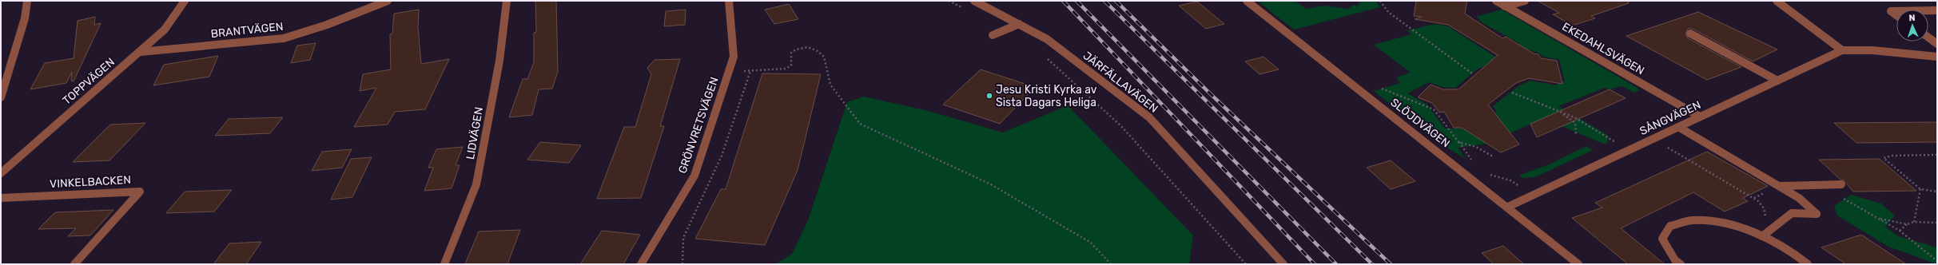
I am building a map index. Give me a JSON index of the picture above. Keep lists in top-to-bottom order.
{
  "streets": {
    "street": [
      "BRANTVÄGEN",
      "EKEDAHLSVÄGEN",
      "TOPPVÄGEN",
      "JÄRFÄLLAVÄGEN",
      "SÅNGVÄGEN",
      "SLÖJDVÄGEN",
      "GRÖNVRETSVÄGEN",
      "LIDVÄGEN",
      "VINKELBACKEN"
    ]
  },
  "crossings": [
    ["BRANTVÄGEN", "TOPPVÄGEN"],
    ["EKEDAHLSVÄGEN", "SÅNGVÄGEN"],
    ["SÅNGVÄGEN", "SLÖJDVÄGEN"]
  ],
  "places": ["Jesu Kristi Kyrka av Sista Dagars Heliga"],
  "north": "top"
}
